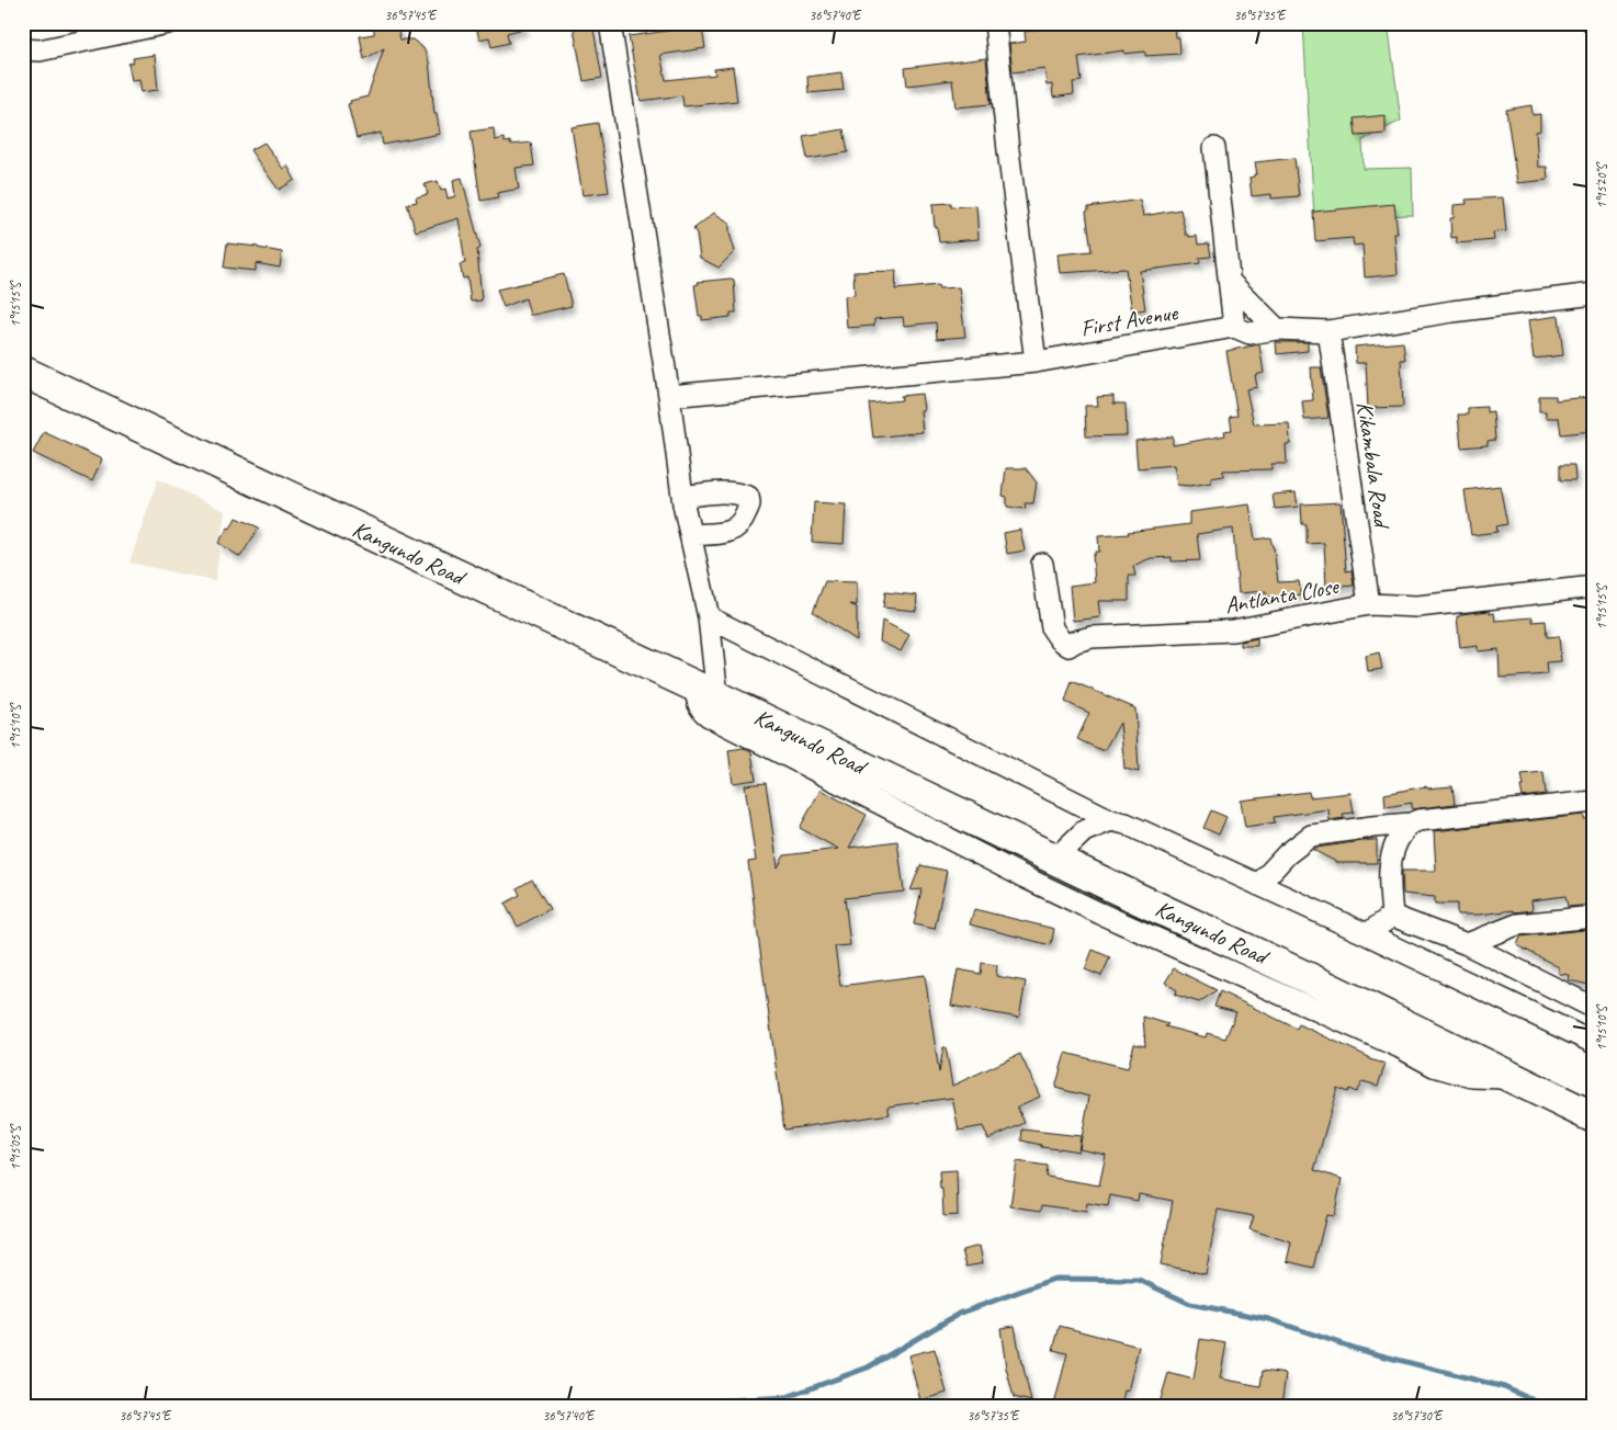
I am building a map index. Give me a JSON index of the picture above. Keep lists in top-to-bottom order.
{
  "streets": {
    "highway": ["Kangundo Road"],
    "street": ["First Avenue", "Kikambala Road", "Antlanta Close"]
  },
  "crossings": [
    ["First Avenue", "Kikambala Road"],
    ["Kikambala Road", "Antlanta Close"]
  ],
  "coordinates": [
    "36°57'45\"E",
    "36°57'40\"E",
    "36°57'35\"E",
    "1°15'20\"S",
    "1°15'15\"S",
    "1°15'10\"S",
    "1°15'05\"S",
    "36°57'30\"E"
  ]
}
